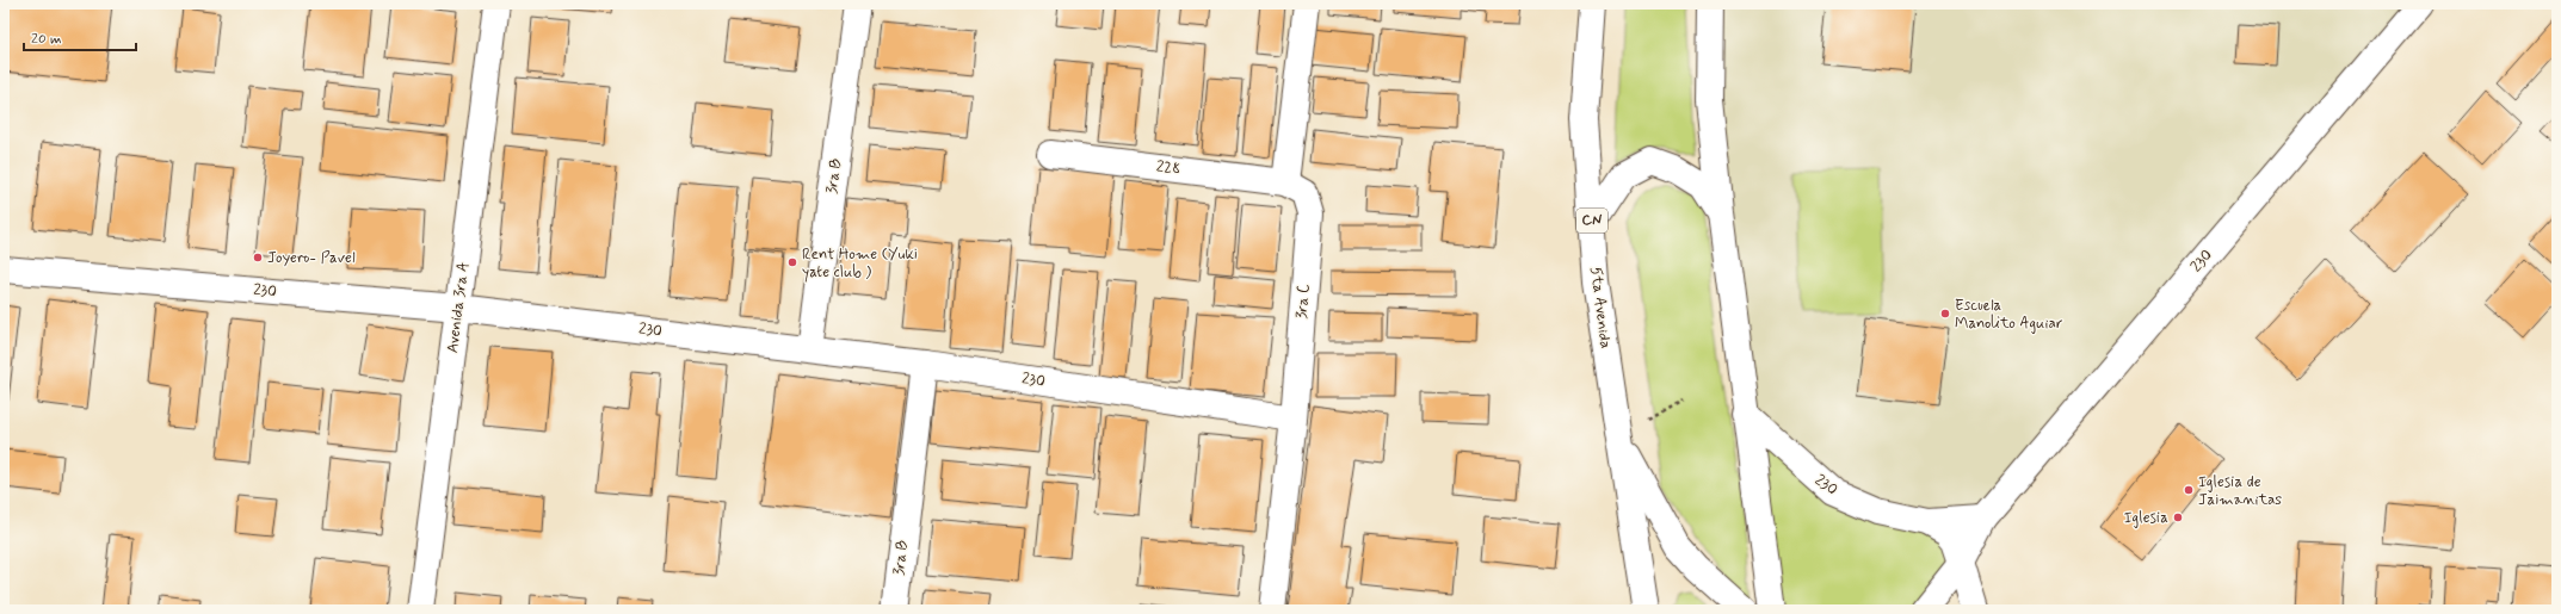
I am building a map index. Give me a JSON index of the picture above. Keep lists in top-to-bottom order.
{
  "streets": {
    "main road": [
      "228",
      "3ra B",
      "CN",
      "230",
      "3ra C",
      "Avenida 3ra A",
      "5ta Avenida"
    ]
  },
  "crossings": [
    ["228", "3ra C"],
    ["3ra B", "230"],
    ["230", "3ra C"],
    ["230", "Avenida 3ra A"]
  ],
  "places": [
    "Joyero- Pavel",
    "Rent Home (Yuki yate club )",
    "Escuela Manolito Aguiar",
    "Iglesia de Jaimanitas",
    "Iglesia"
  ],
  "scale_bar": "20 m"
}
